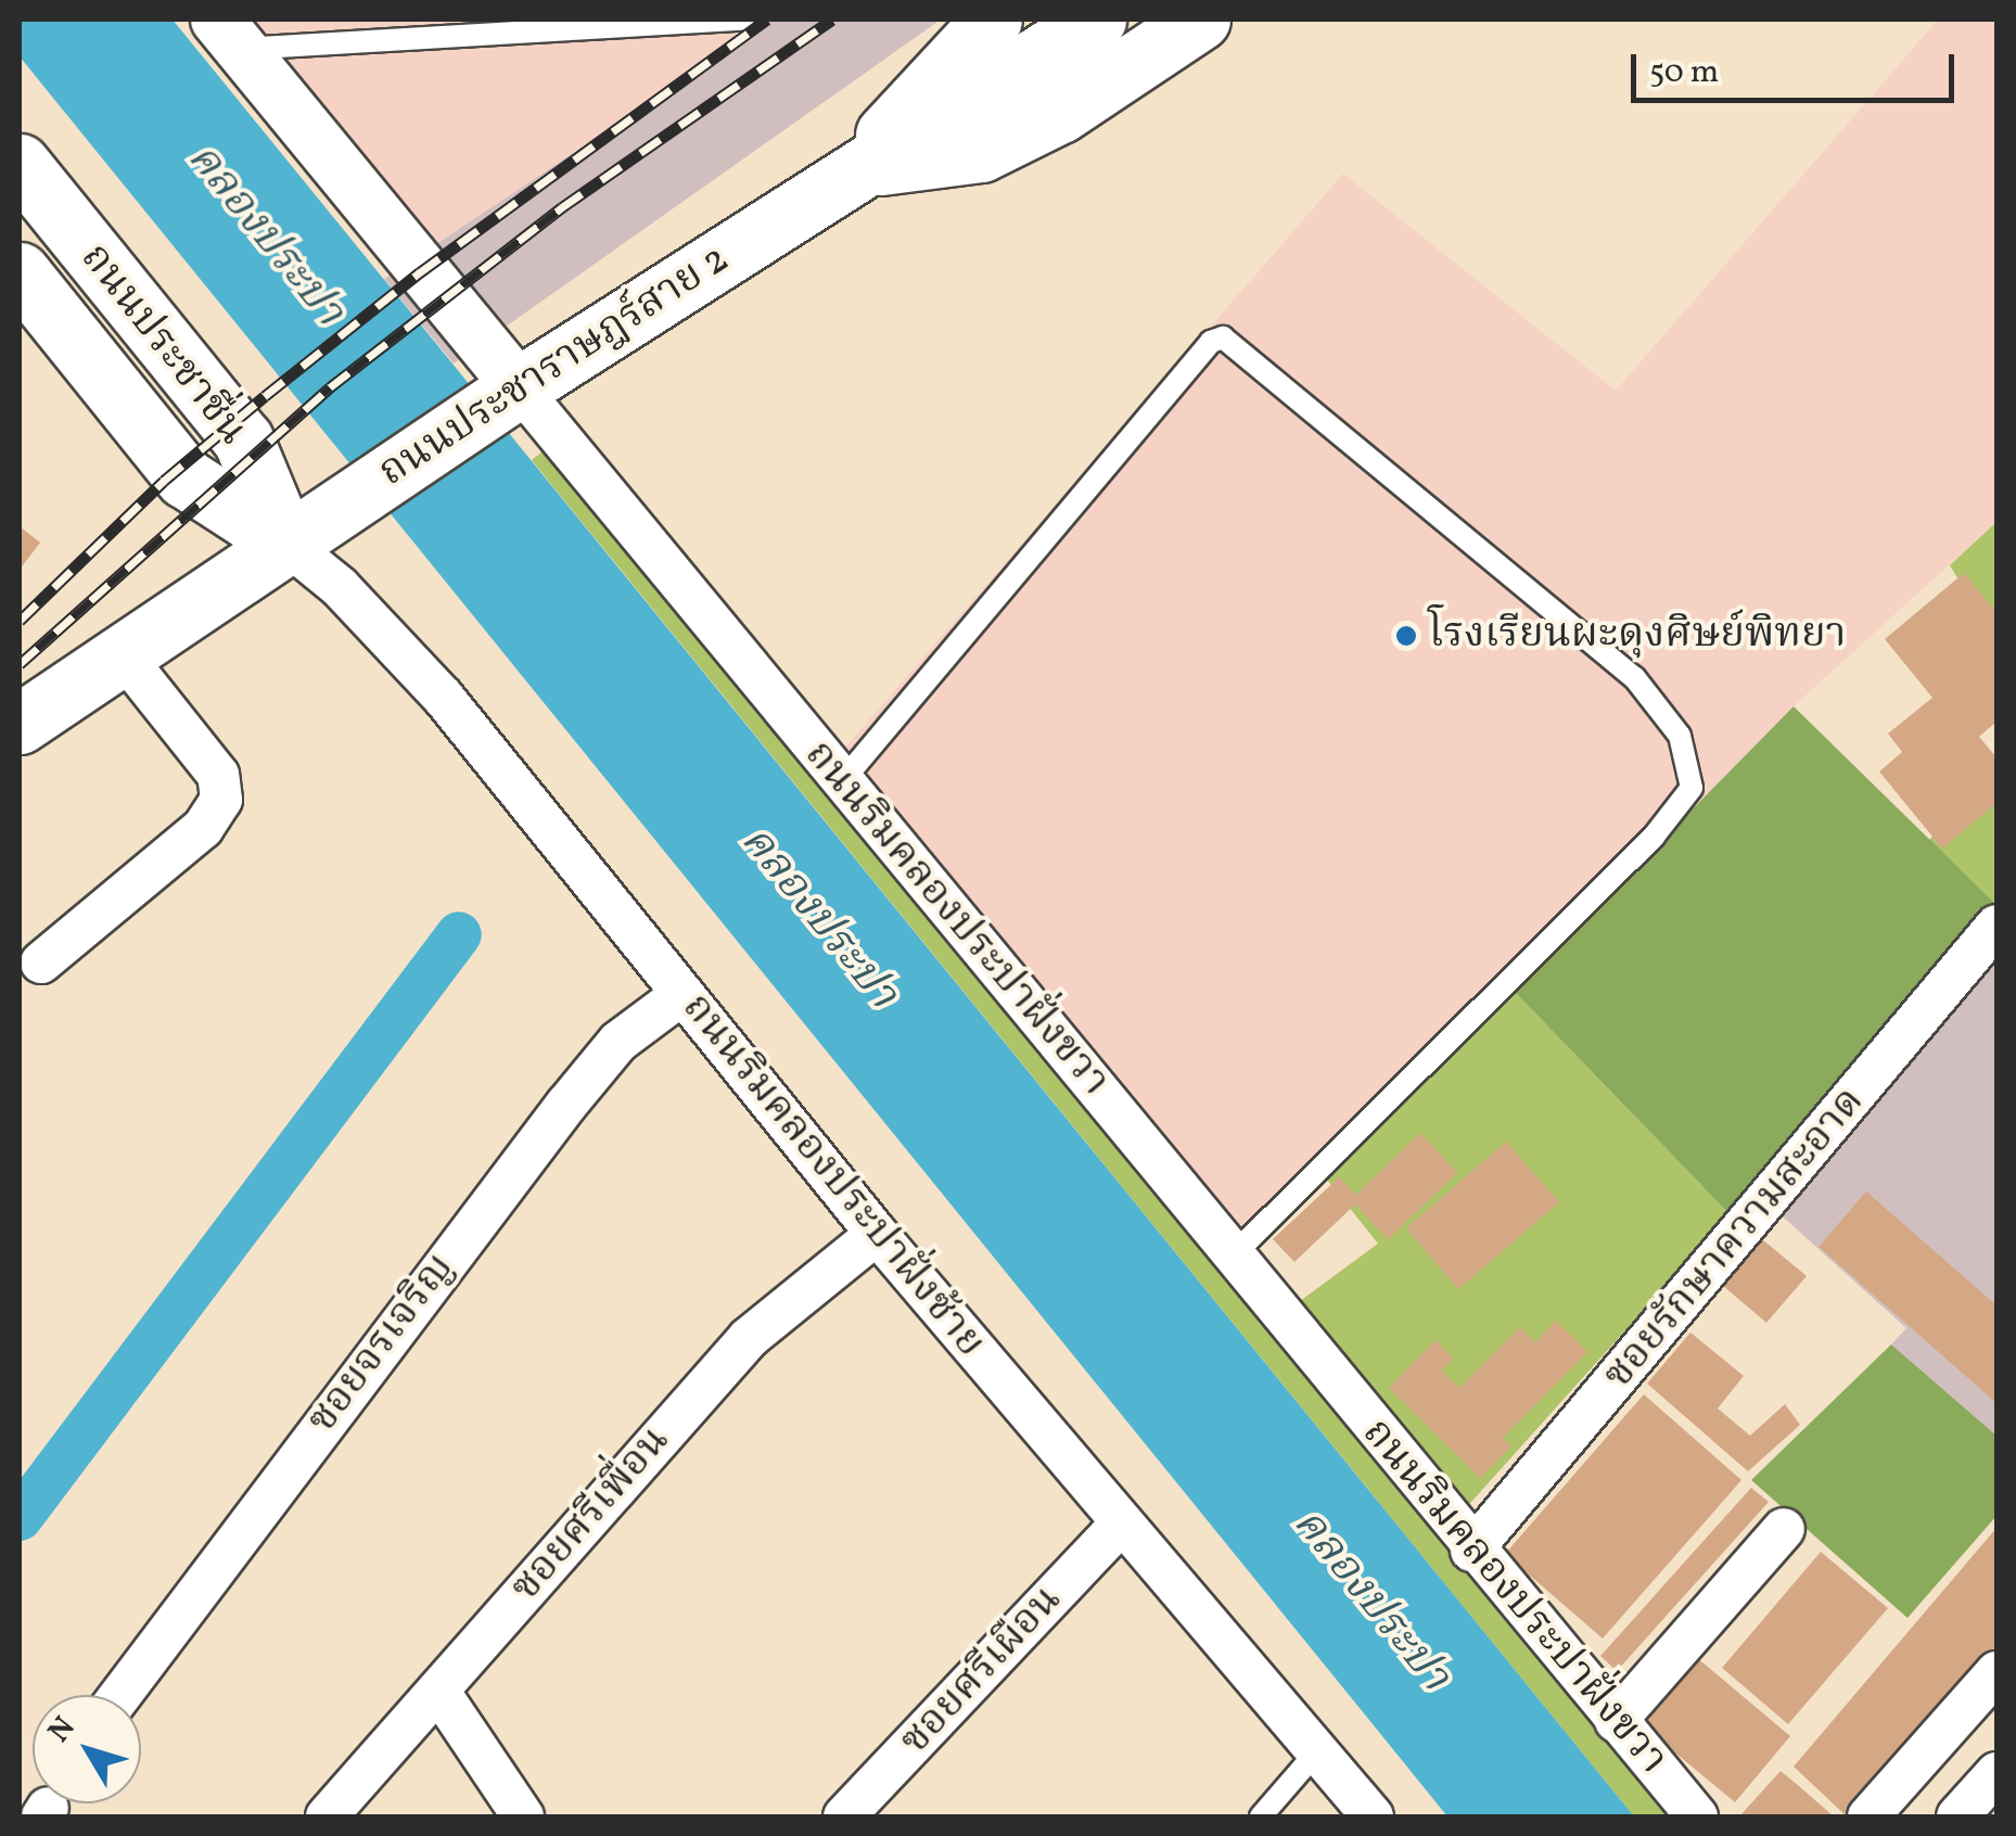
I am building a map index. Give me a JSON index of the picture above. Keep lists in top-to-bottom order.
{
  "streets": {
    "main road": ["ถนนประชาชื่น", "ถนนประชาราษฎร์สาย 2"],
    "street": [
      "ถนนริมคลองประปาฝั่งขวา",
      "ถนนริมคลองประปาฝั่งซ้าย",
      "ซอยรักษาความสะอาด",
      "ซอยจรเจริญ",
      "ซอยศรีเพื่อน",
      "ซอยศรีเผือน"
    ]
  },
  "crossings": [
    ["ถนนประชาชื่น", "ถนนประชาราษฎร์สาย 2"],
    ["ถนนประชาชื่น", "ถนนริมคลองประปาฝั่งซ้าย"],
    ["ถนนประชาราษฎร์สาย 2", "ถนนริมคลองประปาฝั่งขวา"],
    ["ถนนประชาราษฎร์สาย 2", "ถนนริมคลองประปาฝั่งซ้าย"],
    ["ถนนริมคลองประปาฝั่งขวา", "ซอยรักษาความสะอาด"],
    ["ถนนริมคลองประปาฝั่งซ้าย", "ซอยจรเจริญ"],
    ["ถนนริมคลองประปาฝั่งซ้าย", "ซอยศรีเพื่อน"],
    ["ถนนริมคลองประปาฝั่งซ้าย", "ซอยศรีเผือน"]
  ],
  "water": ["คลองประปา"],
  "places": ["โรงเรียนผะดุงศิษย์พิทยา"],
  "scale_bar": "50 m",
  "north": "top left"
}
